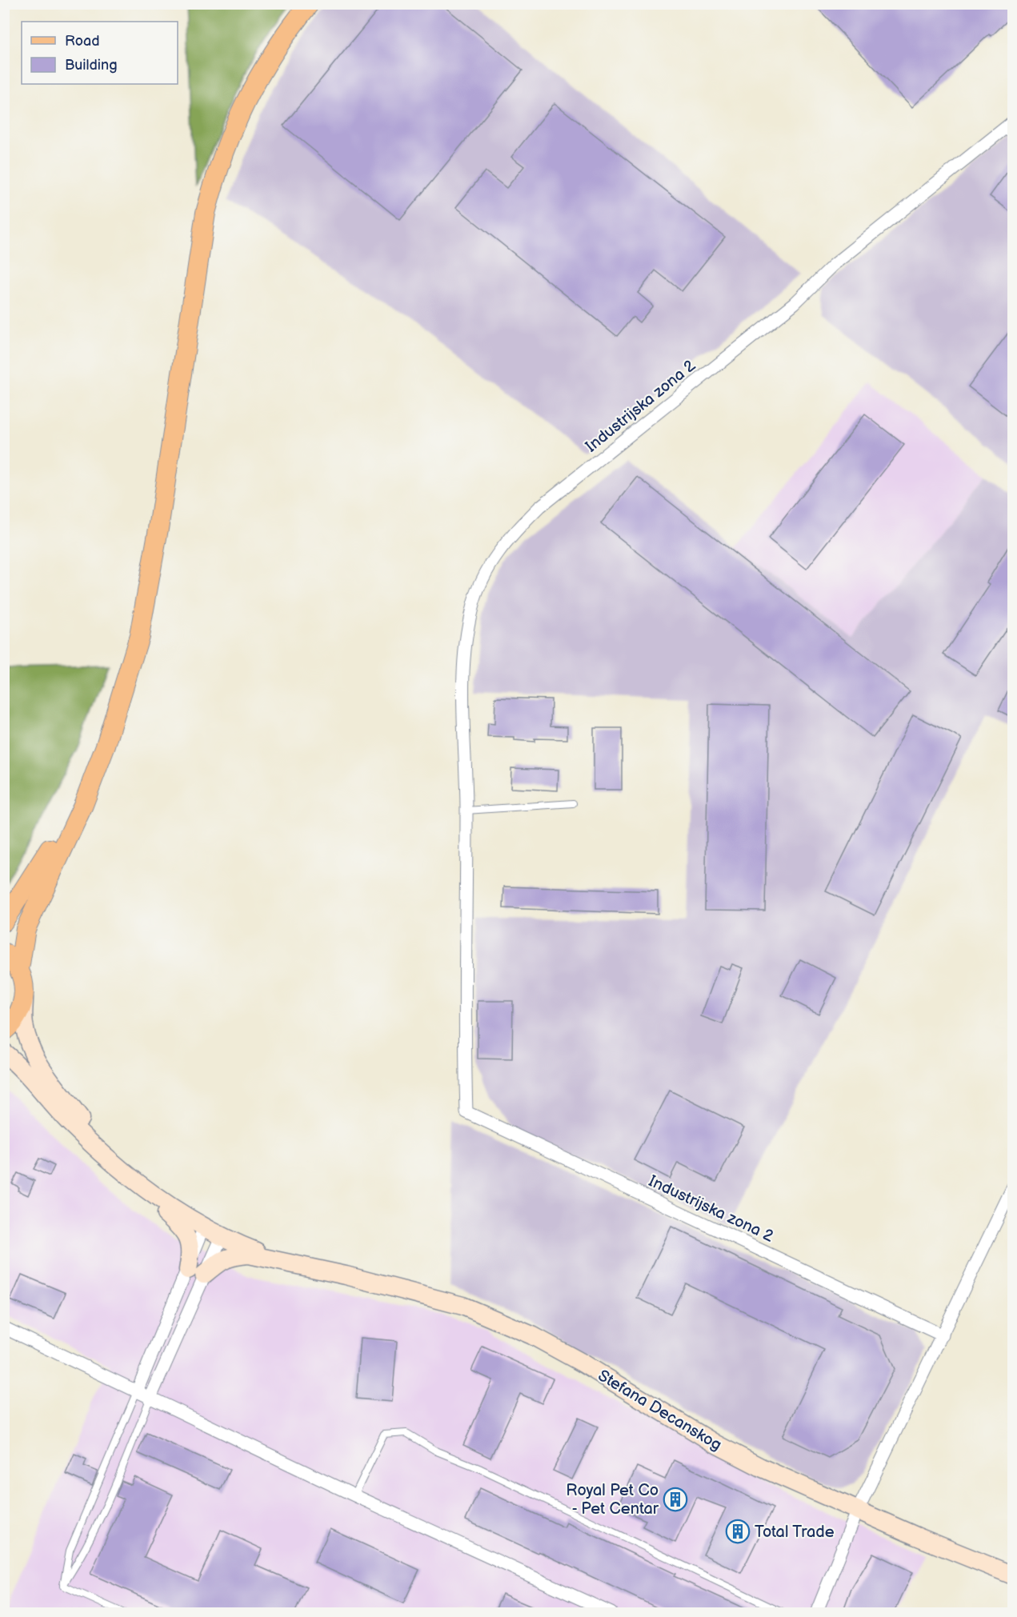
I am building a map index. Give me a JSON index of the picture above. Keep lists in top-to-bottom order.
{
  "streets": {
    "main road": ["Stefana Decanskog"],
    "street": ["Industrijska zona 2"]
  },
  "places": {
    "building": ["Royal Pet Co - Pet Centar", "Total Trade"]
  },
  "legend": ["Road", "Building"]
}
